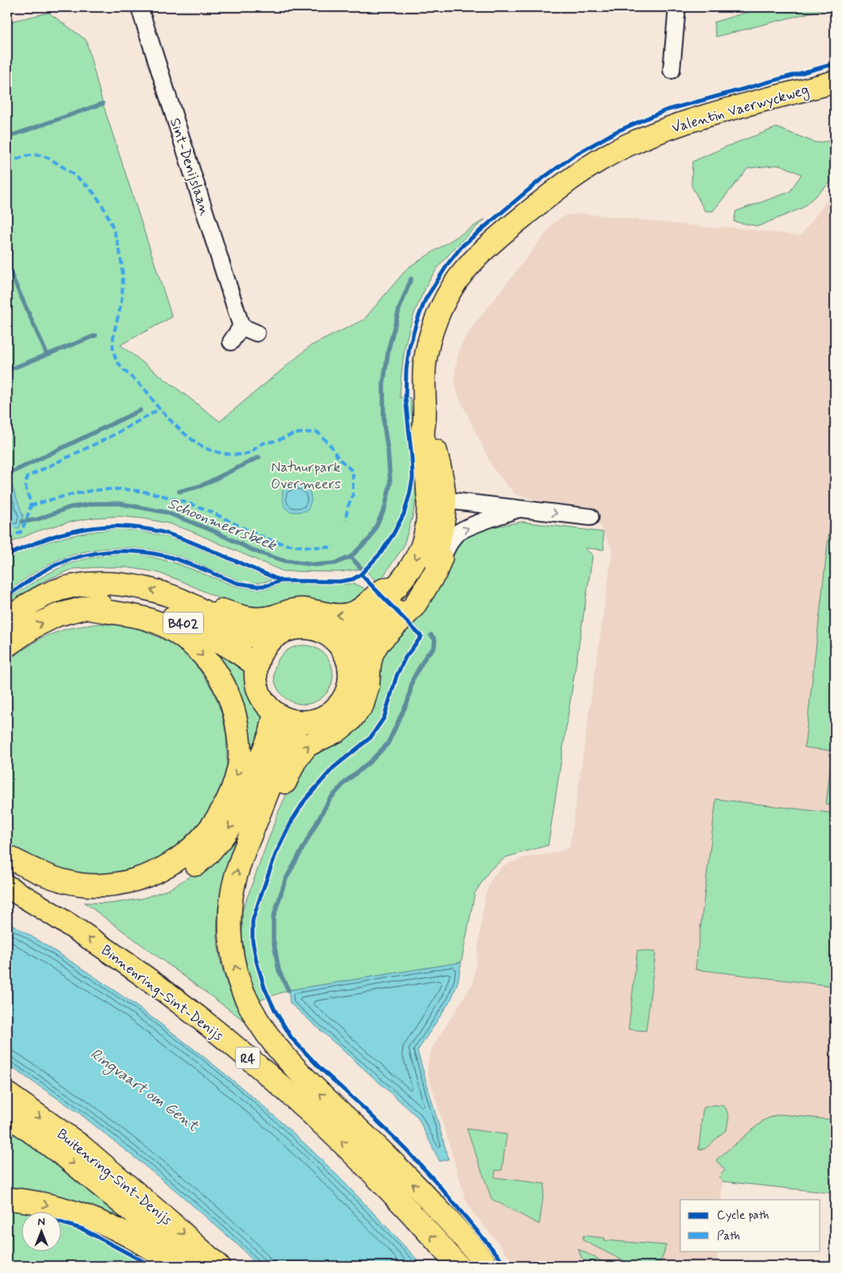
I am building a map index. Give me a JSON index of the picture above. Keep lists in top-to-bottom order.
{
  "streets": {
    "main road": [
      "Valentin Vaerwyckweg",
      "B402",
      "Binnenring-Sint-Denijs",
      "R4",
      "Buitenring-Sint-Denijs"
    ],
    "street": ["Sint-Denijslaan"]
  },
  "crossings": [
    ["Valentin Vaerwyckweg", "B402"]
  ],
  "water": ["Schoonmeersbeek", "Ringvaart om Gent"],
  "parks": ["Natuurpark Overmeers"],
  "legend": ["Cycle path", "Path"],
  "north": "top"
}
